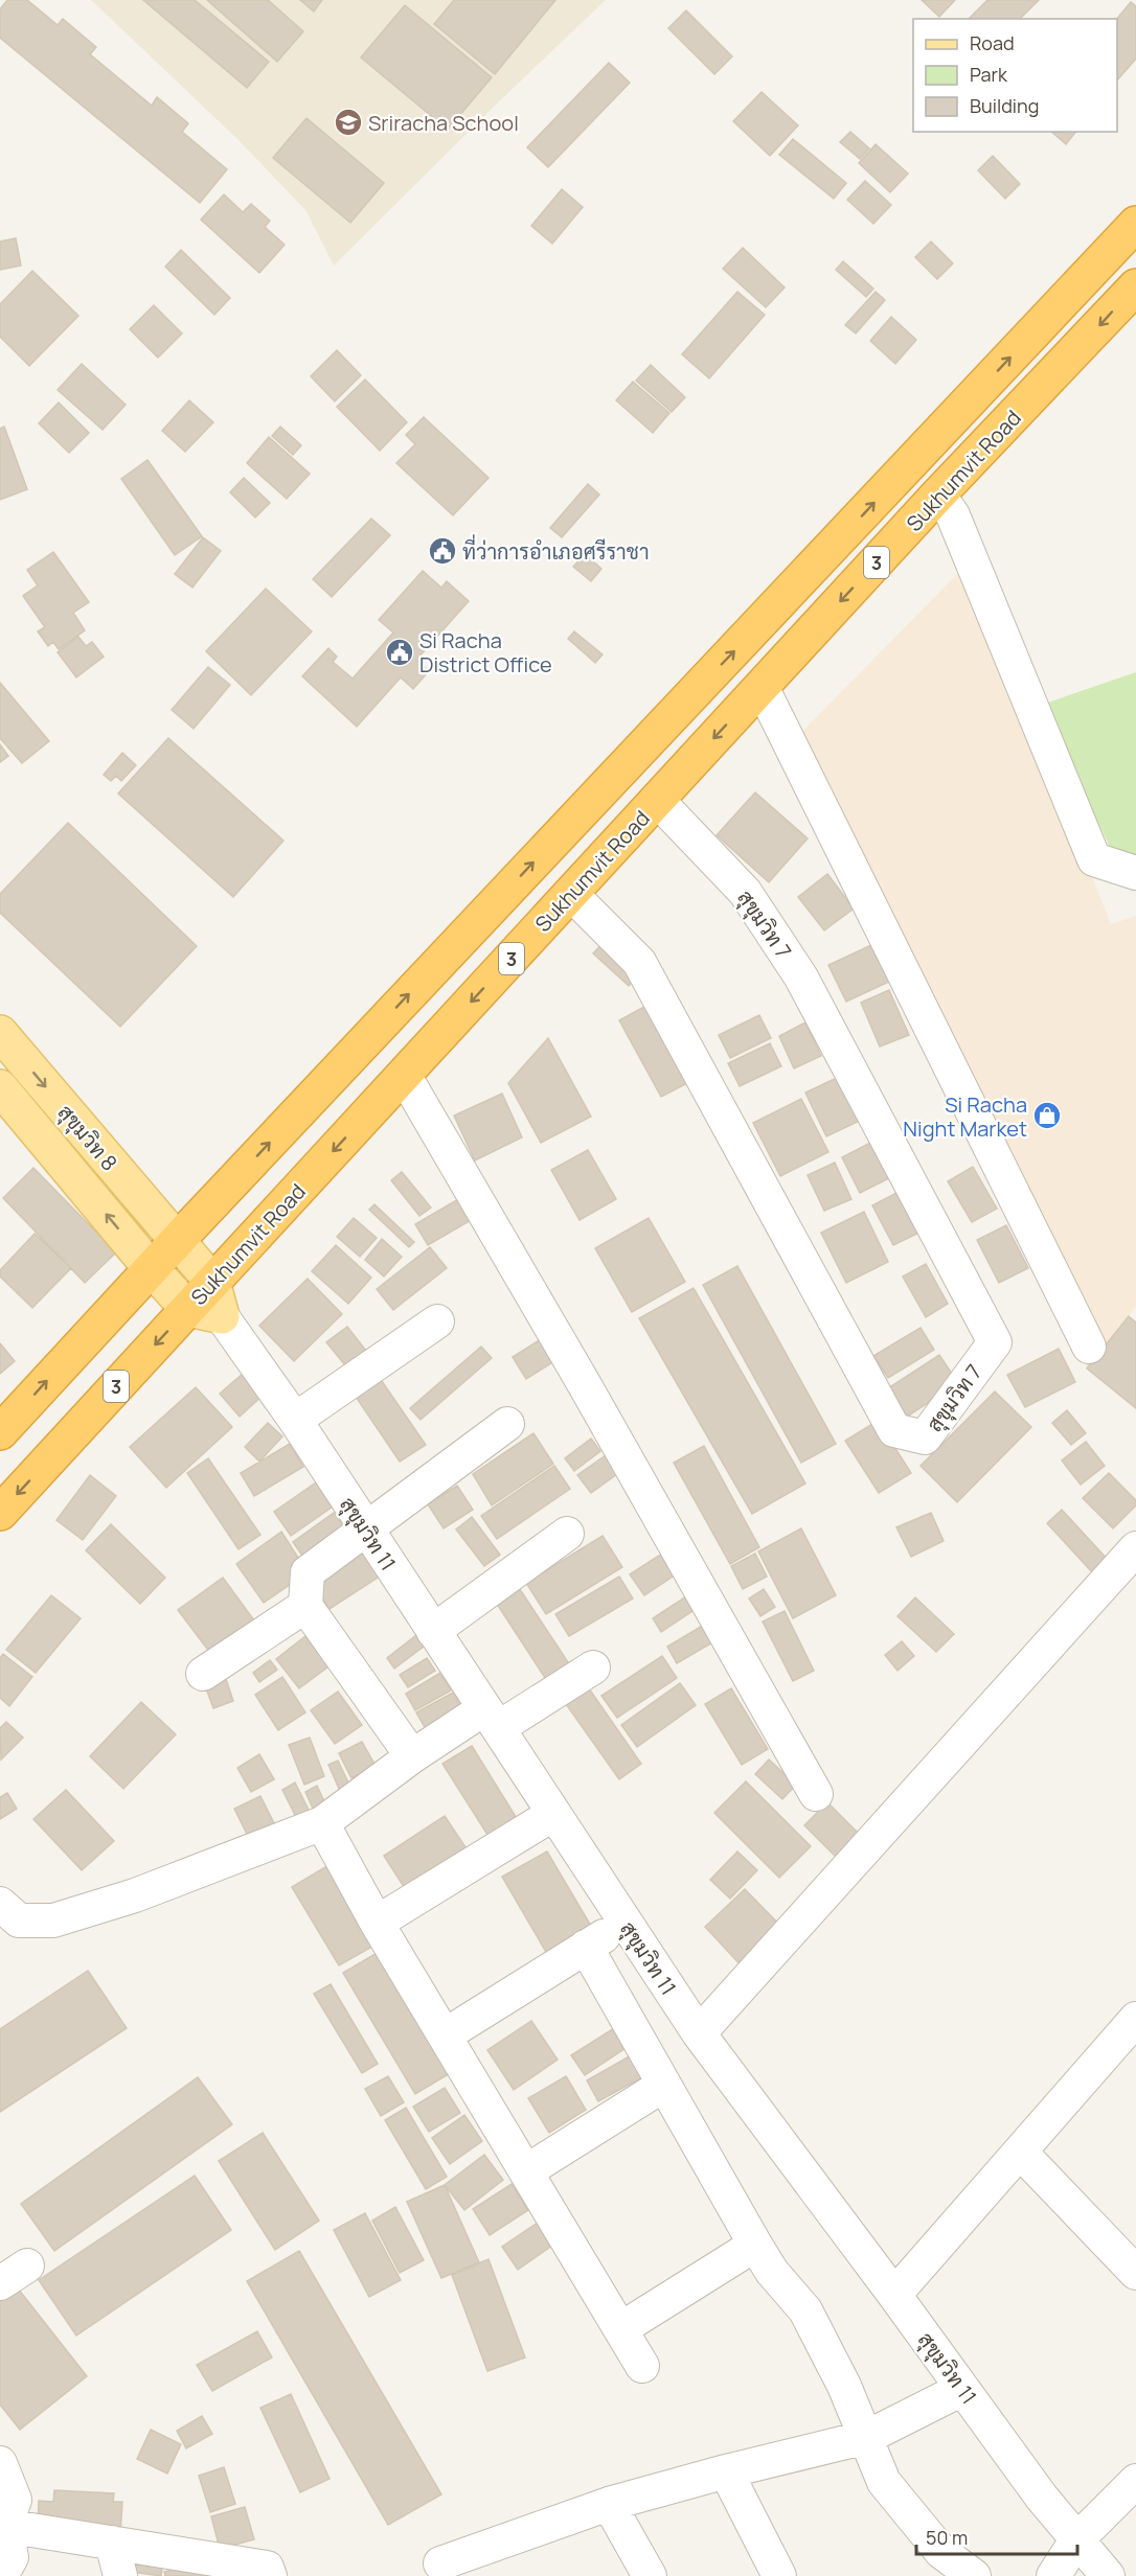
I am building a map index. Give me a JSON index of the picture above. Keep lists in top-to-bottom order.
{
  "streets": {
    "highway": ["Sukhumvit Road", "3"],
    "main road": ["สุขุมวิท 8", "สุขุมวิท 11"],
    "street": ["สุขุมวิท 7"]
  },
  "crossings": [
    ["Sukhumvit Road", "สุขุมวิท 7"],
    ["Sukhumvit Road", "สุขุมวิท 8"],
    ["Sukhumvit Road", "สุขุมวิท 11"],
    ["สุขุมวิท 8", "สุขุมวิท 11"]
  ],
  "places": {
    "school or university": ["Sriracha School"],
    "public building": ["ที่ว่าการอำเภอศรีราชา", "Si Racha District Office"],
    "shop": ["Si Racha Night Market"]
  },
  "legend": ["Road", "Park", "Building"],
  "scale_bar": "50 m"
}
